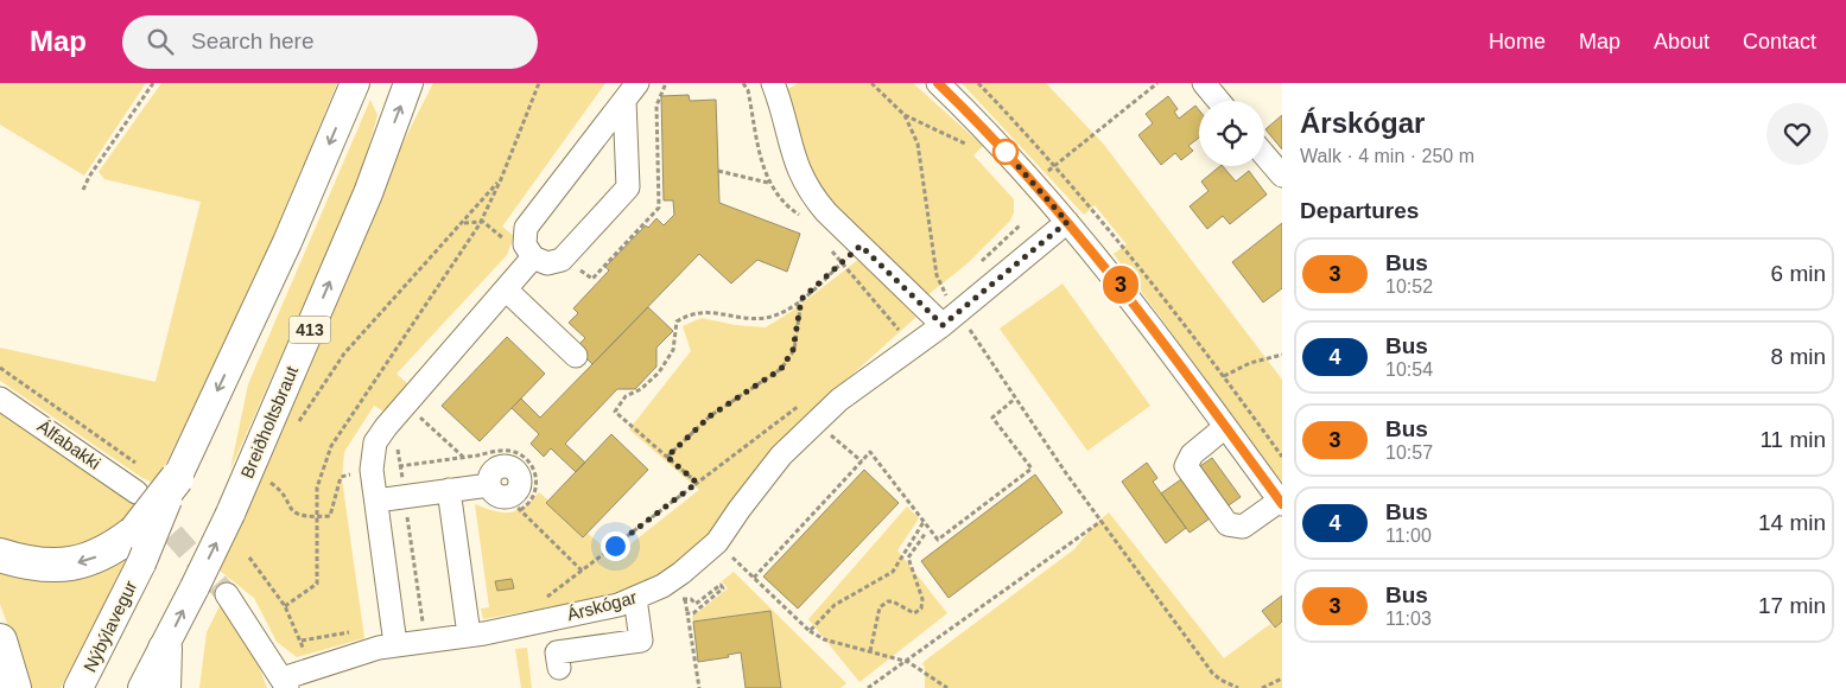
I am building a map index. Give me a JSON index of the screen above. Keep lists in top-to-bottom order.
{
  "streets": {
    "main road": ["413", "Breiðholtsbraut", "Nýbýlavegur"],
    "street": ["Álfabakki", "Árskógar"]
  },
  "lines": ["bus line 3"],
  "page": {
    "header": "Map",
    "search": "Search here",
    "nav": [
      "Home",
      "Map",
      "About",
      "Contact"
    ],
    "on_map": "3",
    "heading": [
      ["Árskógar", "Walk · 4 min · 250 m"],
      "Departures"
    ],
    "list": [
      {
        "mark": "3",
        "name": "Bus",
        "note": "10:52",
        "value": "6 min"
      },
      {
        "mark": "4",
        "name": "Bus",
        "note": "10:54",
        "value": "8 min"
      },
      {
        "mark": "3",
        "name": "Bus",
        "note": "10:57",
        "value": "11 min"
      },
      {
        "mark": "4",
        "name": "Bus",
        "note": "11:00",
        "value": "14 min"
      },
      {
        "mark": "3",
        "name": "Bus",
        "note": "11:03",
        "value": "17 min"
      }
    ]
  }
}
